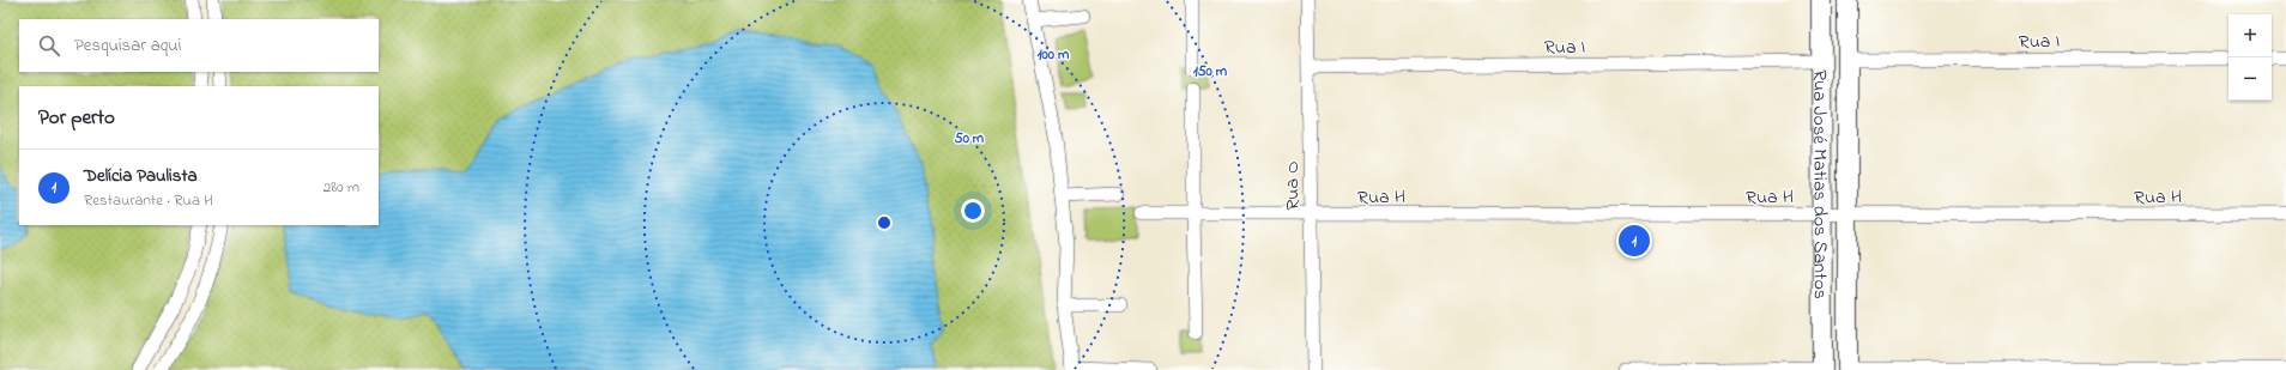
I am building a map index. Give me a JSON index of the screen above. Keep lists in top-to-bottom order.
{
  "streets": {
    "main road": ["Rua José Matias dos Santos"],
    "street": ["Rua I", "Rua O", "Rua H"]
  },
  "crossings": [
    ["Rua I", "Rua O"],
    ["Rua I", "Rua José Matias dos Santos"],
    ["Rua O", "Rua H"],
    ["Rua José Matias dos Santos", "Rua H"]
  ],
  "page": {
    "map_buttons": ["+", "−"],
    "search": "Pesquisar aqui",
    "heading": "Por perto",
    "list": [
      {
        "mark": "1",
        "name": "Delícia Paulista",
        "note": "Restaurante · Rua H",
        "value": "280 m"
      }
    ],
    "pins": "1"
  },
  "rings": ["100 m", "150 m", "50 m"]
}
